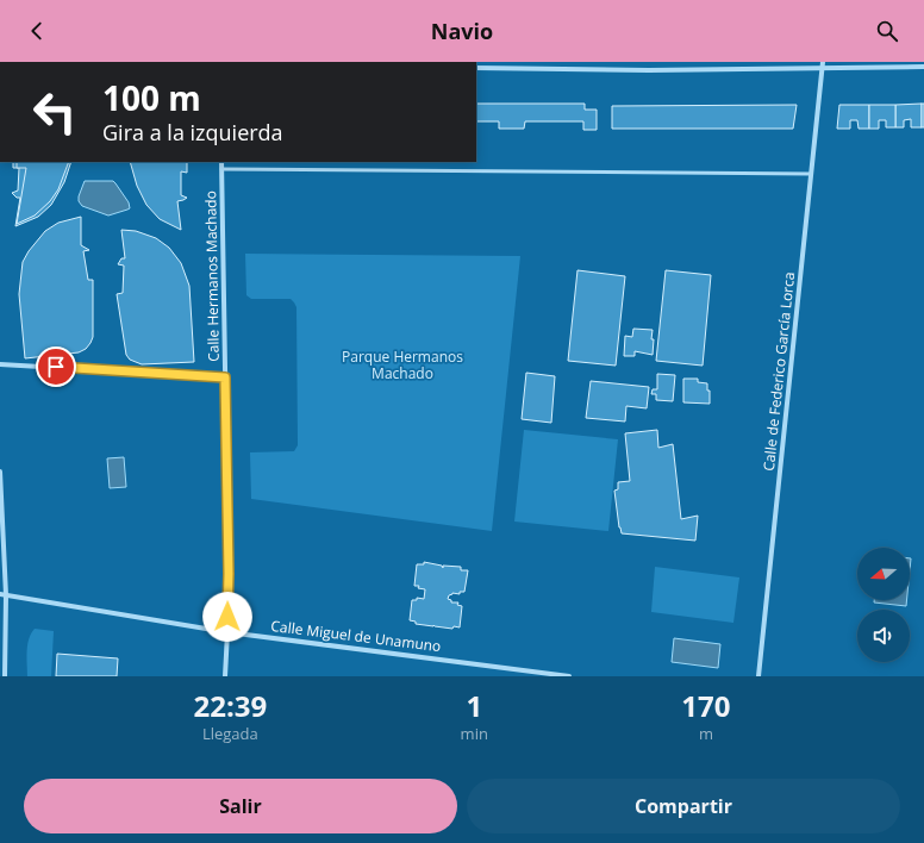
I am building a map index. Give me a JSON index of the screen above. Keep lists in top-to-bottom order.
{
  "streets": {
    "street": ["Calle Hermanos Machado", "Calle de Federico García Lorca", "Calle Miguel de Unamuno"]
  },
  "crossings": [
    ["Calle Hermanos Machado", "Calle Miguel de Unamuno"]
  ],
  "parks": ["Parque Hermanos Machado"],
  "north": "left",
  "page": {
    "header": "Navio",
    "turn": ["100 m", "Gira a la izquierda"],
    "eta": [
      "22:39",
      "Llegada",
      "1",
      "min",
      "170",
      "m"
    ],
    "buttons": ["Salir", "Compartir"]
  }
}
